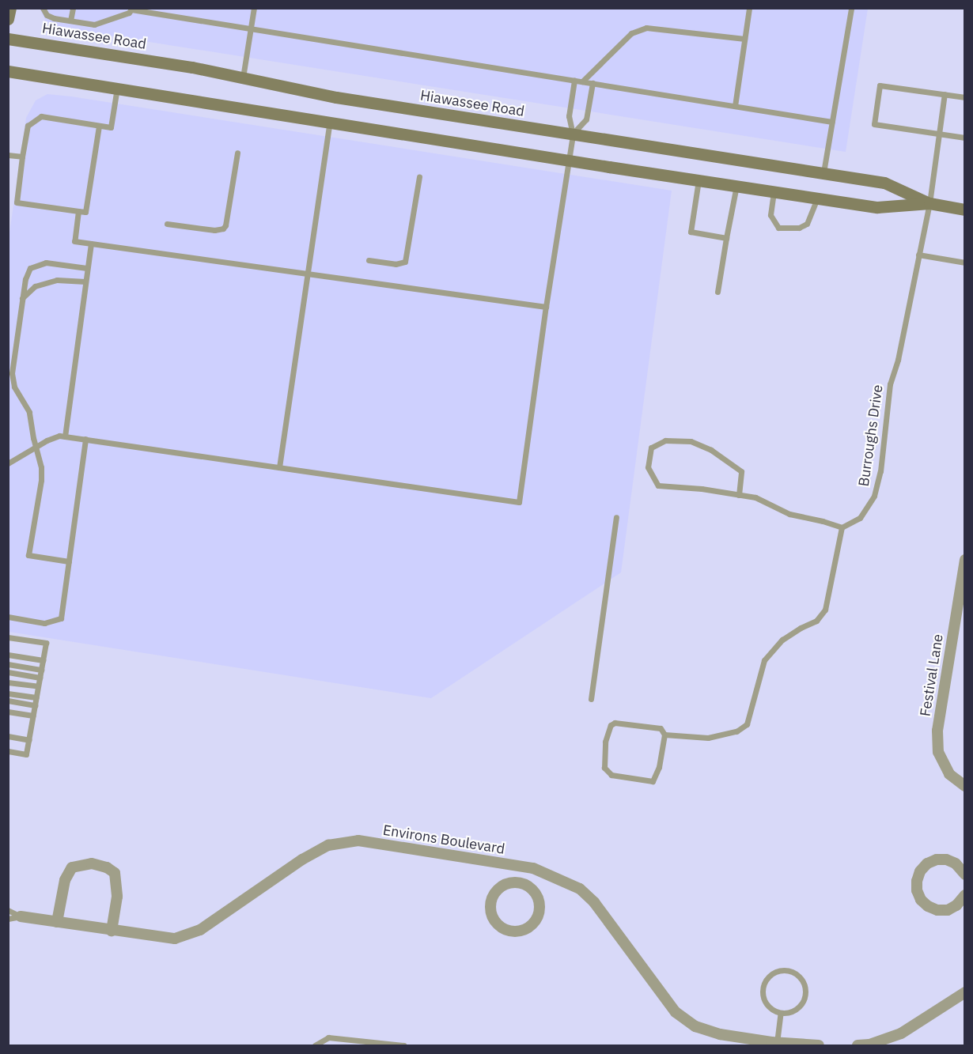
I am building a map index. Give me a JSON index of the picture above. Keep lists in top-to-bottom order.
{
  "streets": {
    "street": ["Hiawassee Road", "Festival Lane", "Environs Boulevard"],
    "lane": ["Burroughs Drive"]
  },
  "crossings": [
    ["Hiawassee Road", "Burroughs Drive"]
  ]
}
